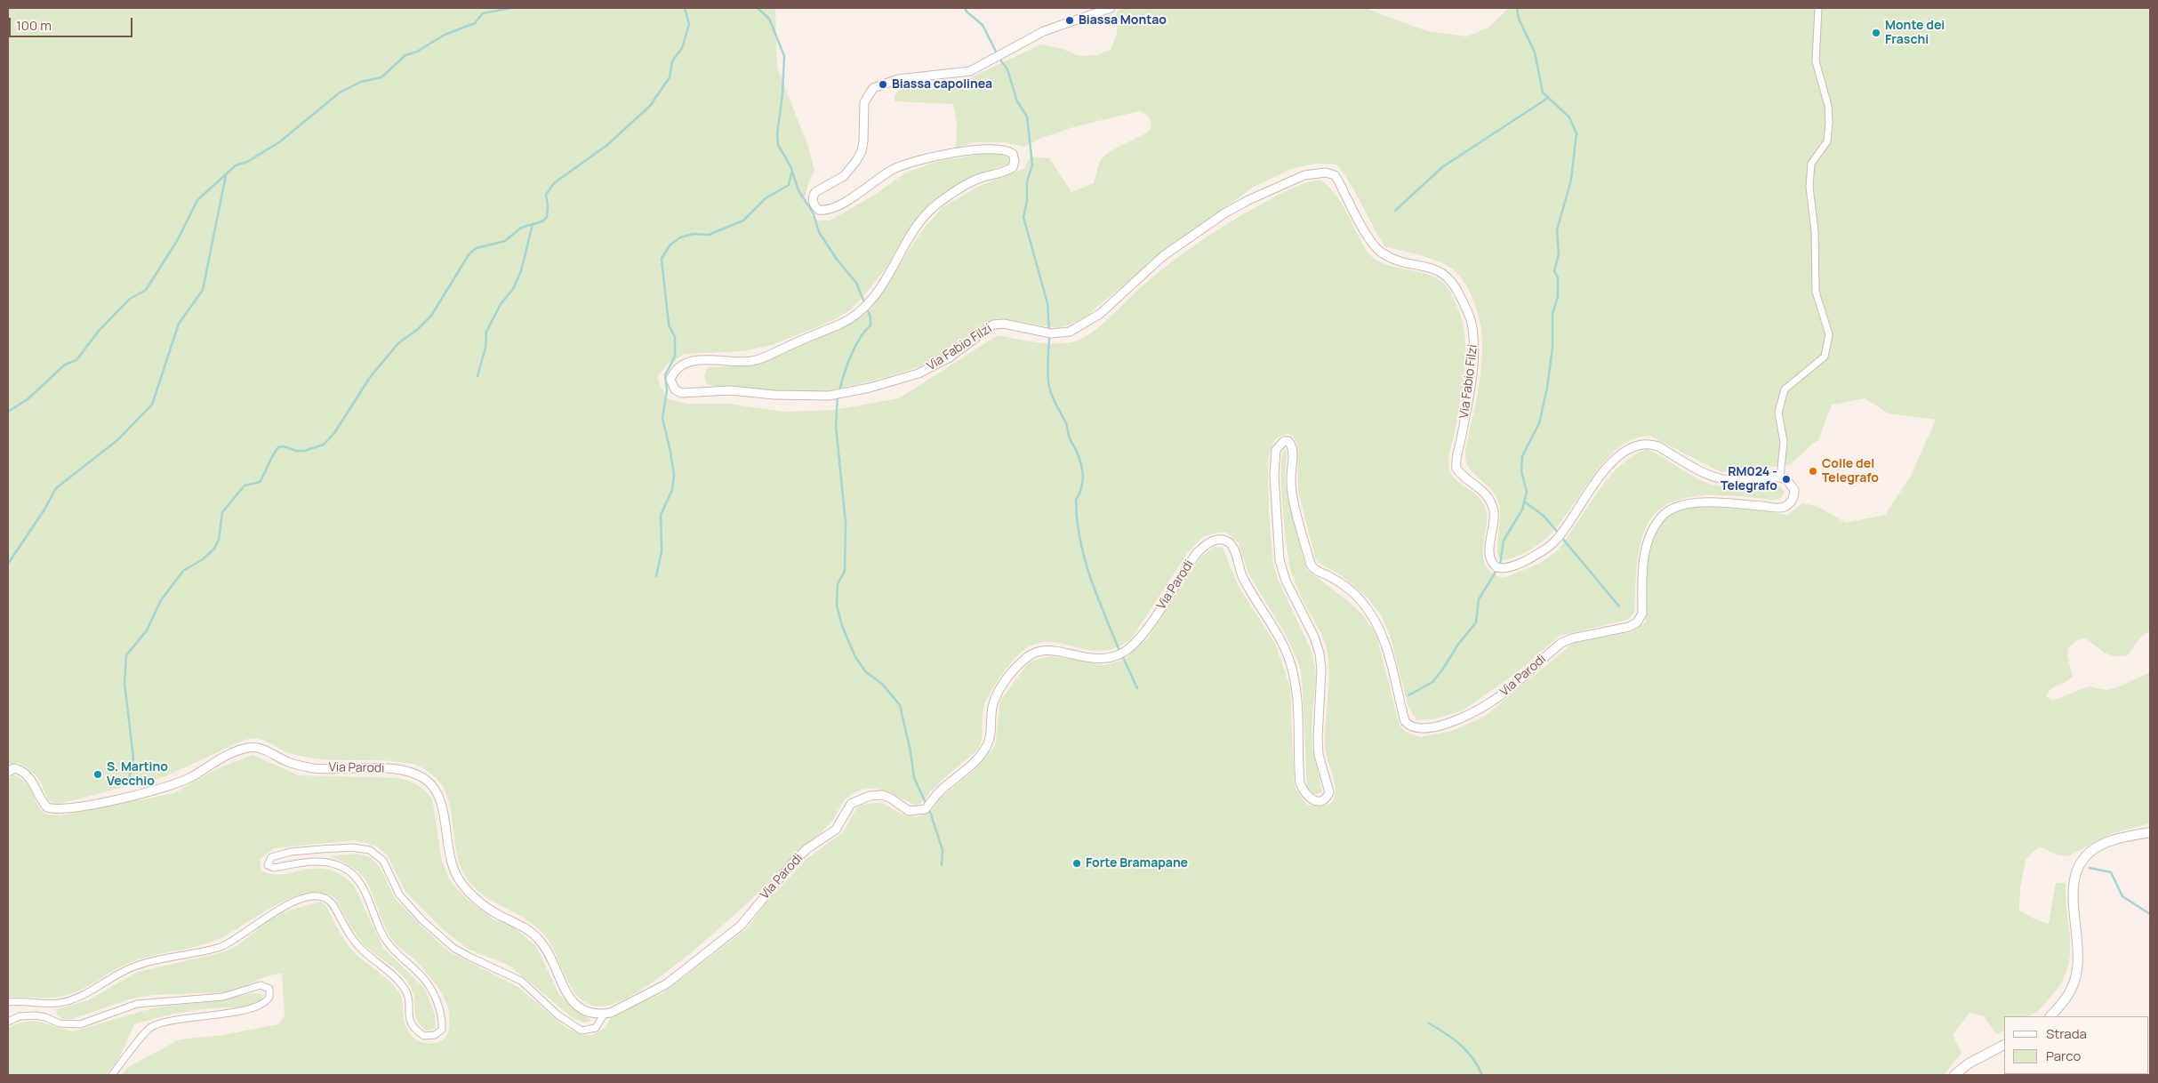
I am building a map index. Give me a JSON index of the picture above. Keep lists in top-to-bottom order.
{
  "streets": {
    "street": ["Via Fabio Filzi", "Via Parodi"]
  },
  "crossings": [
    ["Via Fabio Filzi", "Via Parodi"]
  ],
  "places": [
    "Biassa Montao",
    "Monte dei Fraschi",
    "Biassa capolinea",
    "Colle del Telegrafo",
    "RM024 - Telegrafo",
    "S. Martino Vecchio",
    "Forte Bramapane"
  ],
  "legend": ["Strada", "Parco"],
  "scale_bar": "100 m"
}
